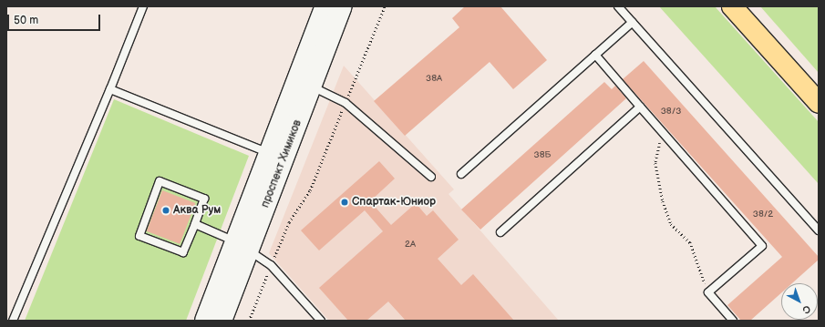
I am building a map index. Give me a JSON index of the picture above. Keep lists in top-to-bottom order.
{
  "streets": {
    "main road": ["проспект Химиков"]
  },
  "places": ["Спартак-Юниор", "Аква Рум"],
  "house_numbers": [
    "38А",
    "38/3",
    "38Б",
    "38/2",
    "2А"
  ],
  "scale_bar": "50 m",
  "north": "bottom right"
}
